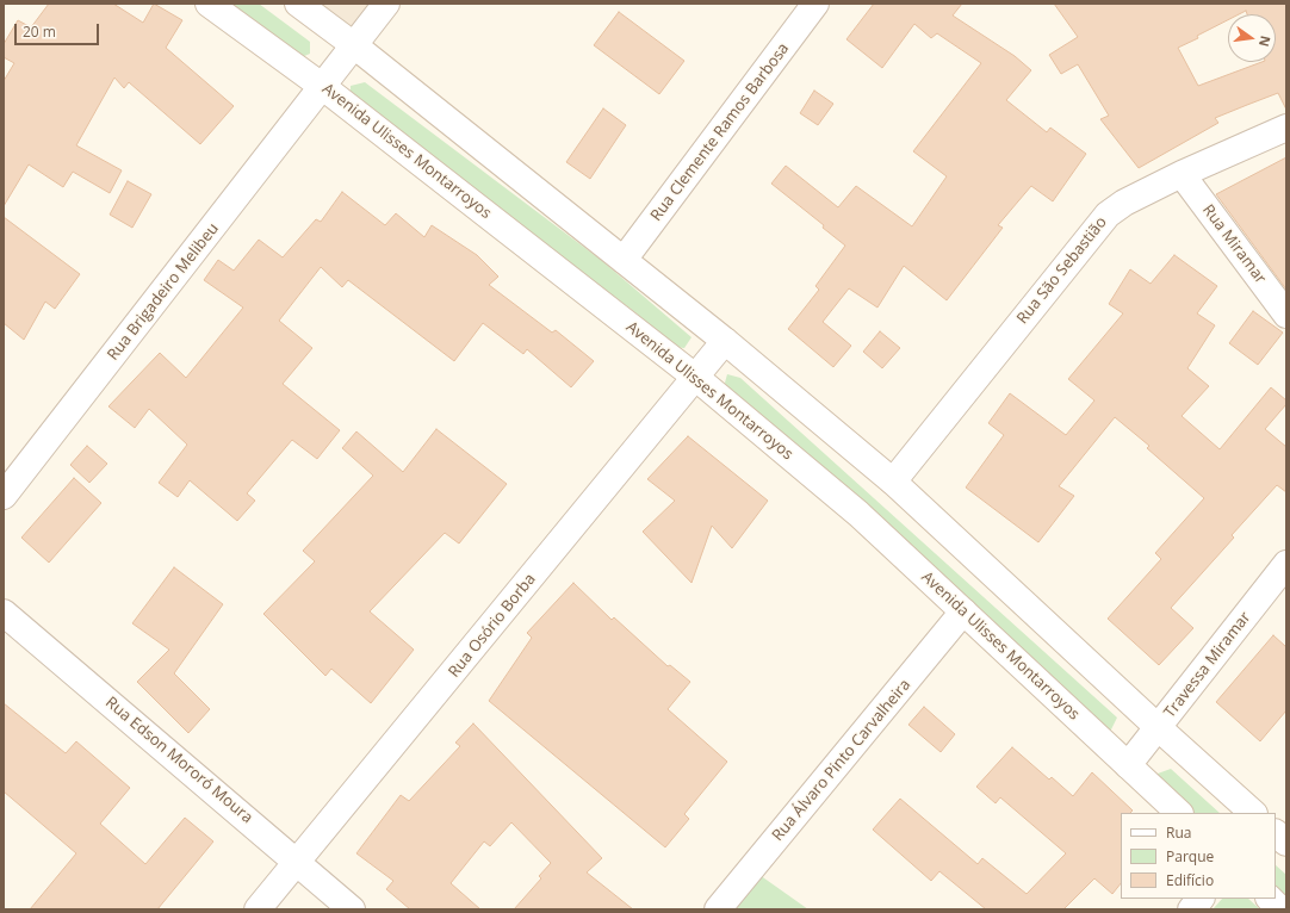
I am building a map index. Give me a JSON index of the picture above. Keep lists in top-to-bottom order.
{
  "streets": {
    "street": [
      "Rua Clemente Ramos Barbosa",
      "Avenida Ulisses Montarroyos",
      "Rua Miramar",
      "Rua São Sebastião",
      "Rua Brigadeiro Melibeu",
      "Rua Osório Borba",
      "Travessa Miramar",
      "Rua Edson Mororó Moura",
      "Rua Álvaro Pinto Carvalheira"
    ]
  },
  "crossings": [
    ["Avenida Ulisses Montarroyos", "Rua Brigadeiro Melibeu"],
    ["Avenida Ulisses Montarroyos", "Rua Osório Borba"],
    ["Avenida Ulisses Montarroyos", "Travessa Miramar"],
    ["Avenida Ulisses Montarroyos", "Rua Álvaro Pinto Carvalheira"],
    ["Rua Miramar", "Rua São Sebastião"],
    ["Rua Osório Borba", "Rua Edson Mororó Moura"]
  ],
  "legend": ["Rua", "Parque", "Edifício"],
  "scale_bar": "20 m",
  "north": "right"
}
